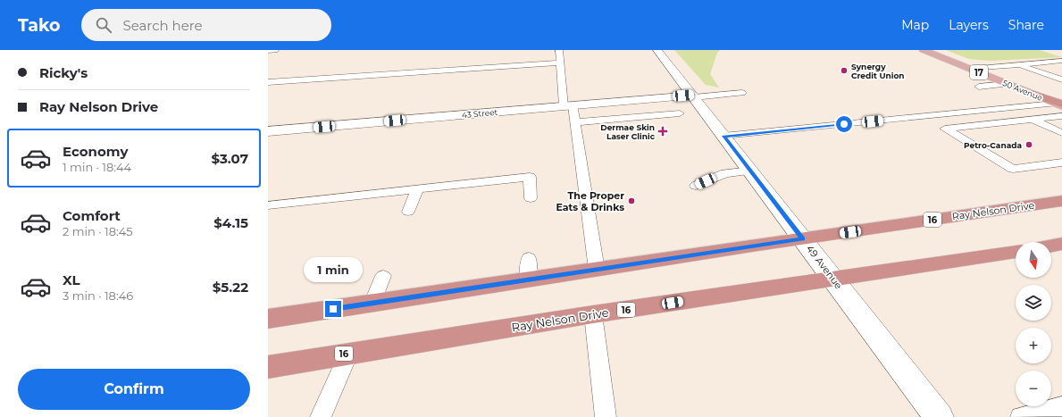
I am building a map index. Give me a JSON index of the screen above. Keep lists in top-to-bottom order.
{
  "streets": {
    "highway": ["Ray Nelson Drive", "16"],
    "main road": ["17", "50 Avenue"],
    "street": ["43 Street", "49 Avenue"]
  },
  "crossings": [
    ["43 Street", "49 Avenue"],
    ["Ray Nelson Drive", "49 Avenue"]
  ],
  "places": {
    "other": ["Synergy Credit Union", "Petro-Canada", "The Proper Eats & Drinks"],
    "health": ["Dermae Skin Laser Clinic"]
  },
  "north": "bottom",
  "page": {
    "header": "Tako",
    "search": "Search here",
    "nav": ["Map", "Layers", "Share"],
    "banner": ["Ricky's", "Ray Nelson Drive"],
    "list": [
      {
        "name": "Economy",
        "note": "1 min · 18:44",
        "value": "$3.07"
      },
      {
        "name": "Comfort",
        "note": "2 min · 18:45",
        "value": "$4.15"
      },
      {
        "name": "XL",
        "note": "3 min · 18:46",
        "value": "$5.22"
      }
    ],
    "map_buttons": ["+", "−"],
    "bubble": "1 min",
    "buttons": "Confirm"
  }
}
